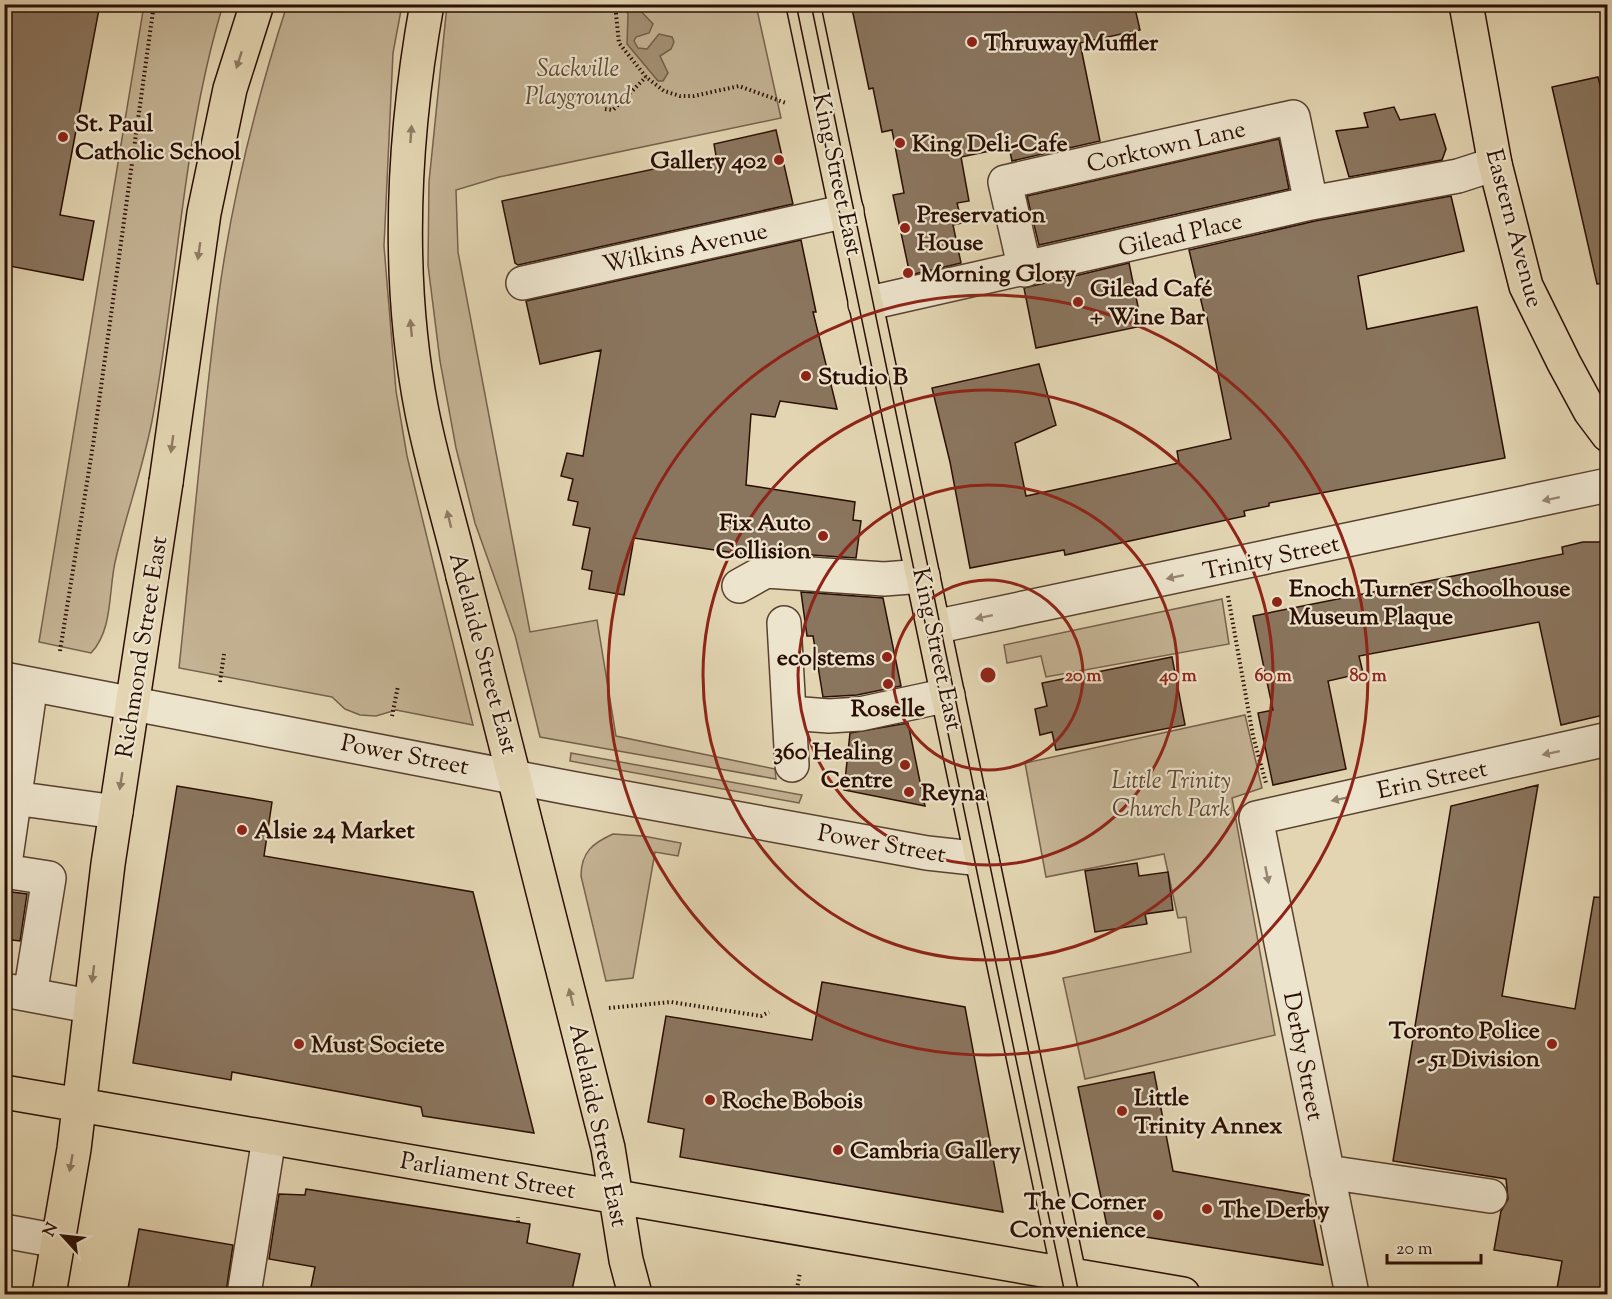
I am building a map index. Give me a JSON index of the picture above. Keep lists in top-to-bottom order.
{
  "streets": {
    "main road": [
      "King Street East",
      "Eastern Avenue",
      "Richmond Street East",
      "Adelaide Street East",
      "Parliament Street"
    ],
    "street": [
      "Corktown Lane",
      "Gilead Place",
      "Wilkins Avenue",
      "Trinity Street",
      "Power Street",
      "Erin Street",
      "Derby Street"
    ]
  },
  "crossings": [
    ["Corktown Lane", "Gilead Place"],
    ["King Street East", "Gilead Place"],
    ["King Street East", "Wilkins Avenue"],
    ["King Street East", "Trinity Street"],
    ["King Street East", "Power Street"],
    ["King Street East", "Parliament Street"],
    ["Eastern Avenue", "Gilead Place"],
    ["Richmond Street East", "Power Street"],
    ["Richmond Street East", "Parliament Street"],
    ["Adelaide Street East", "Power Street"],
    ["Adelaide Street East", "Parliament Street"],
    ["Erin Street", "Derby Street"]
  ],
  "one_way": [
    "Trinity Street",
    "Richmond Street East",
    "Adelaide Street East",
    "Erin Street",
    "Derby Street"
  ],
  "parks": ["Sackville Playground", "Little Trinity Church Park"],
  "places": [
    "Thruway Muffler",
    "St. Paul Catholic School",
    "King Deli-Cafe",
    "Gallery 402",
    "Preservation House",
    "Morning Glory",
    "Gilead Café + Wine Bar",
    "Studio B",
    "Fix Auto Collision",
    "Enoch Turner Schoolhouse Museum Plaque",
    "eco|stems",
    "Roselle",
    "360 Healing Centre",
    "Reyna",
    "Alsie 24 Market",
    "Must Societe",
    "Toronto Police - 51 Division",
    "Roche Bobois",
    "Little Trinity Annex",
    "Cambria Gallery",
    "The Derby",
    "The Corner Convenience"
  ],
  "scale_bar": "20 m",
  "north": "top left",
  "rings": [
    "20 m",
    "40 m",
    "60 m",
    "80 m"
  ]
}
